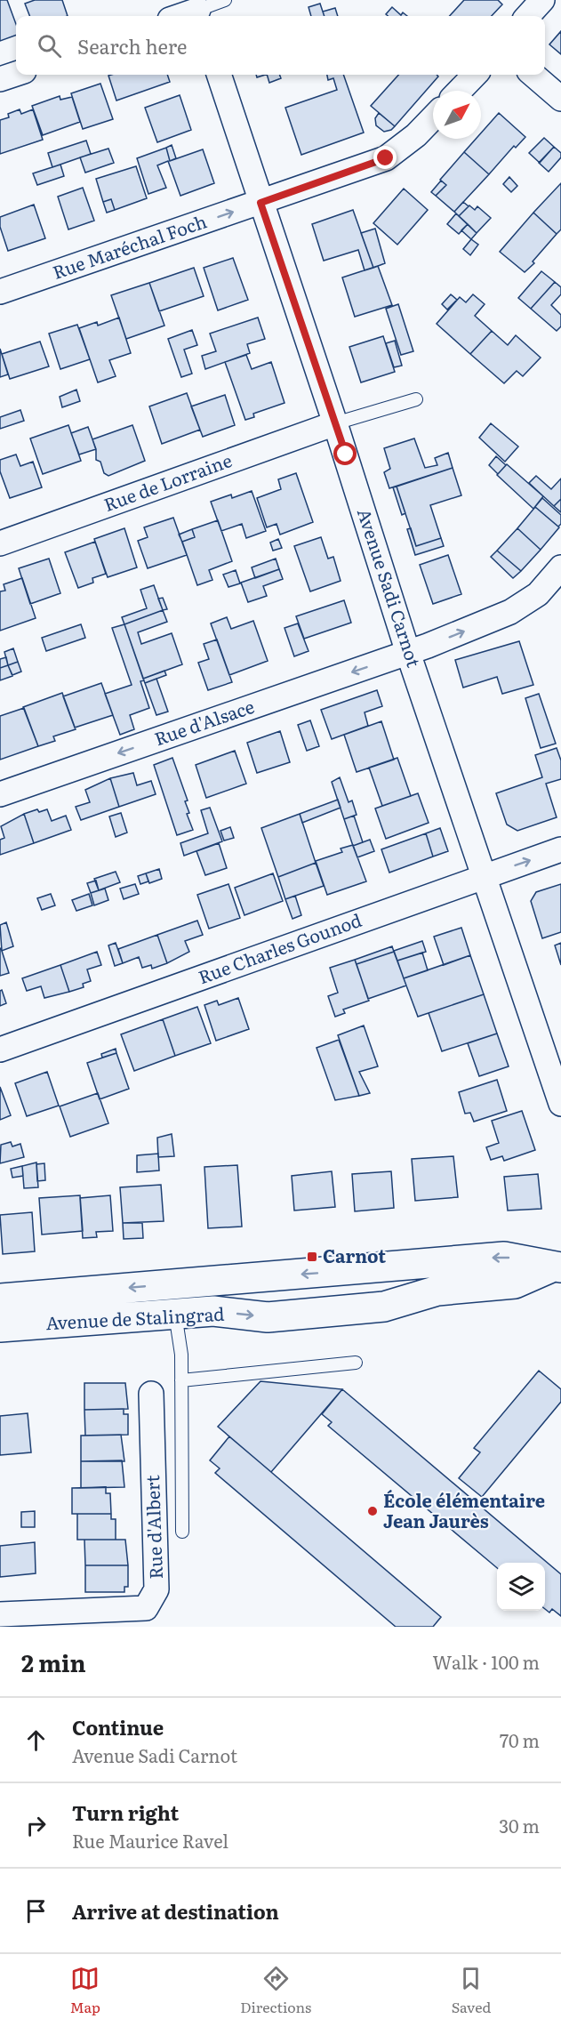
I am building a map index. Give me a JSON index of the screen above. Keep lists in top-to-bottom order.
{
  "streets": {
    "main road": ["Avenue de Stalingrad"],
    "street": [
      "Rue Maréchal Foch",
      "Rue de Lorraine",
      "Avenue Sadi Carnot",
      "Rue d'Alsace",
      "Rue Charles Gounod",
      "Rue d'Albert"
    ]
  },
  "crossings": [
    ["Rue Maréchal Foch", "Avenue Sadi Carnot"],
    ["Rue de Lorraine", "Avenue Sadi Carnot"],
    ["Avenue Sadi Carnot", "Rue d'Alsace"],
    ["Avenue Sadi Carnot", "Rue Charles Gounod"]
  ],
  "one_way": ["Rue Maréchal Foch"],
  "places": {
    "transit": ["Carnot"],
    "other": ["École élémentaire Jean Jaurès"]
  },
  "north": "top right",
  "page": {
    "search": "Search here",
    "heading": ["2 min", "Walk · 100 m"],
    "list": [
      ["Continue", "Avenue Sadi Carnot", "70 m"],
      ["Turn right", "Rue Maurice Ravel", "30 m"],
      "Arrive at destination"
    ],
    "nav": ["Map", "Directions", "Saved"]
  }
}
